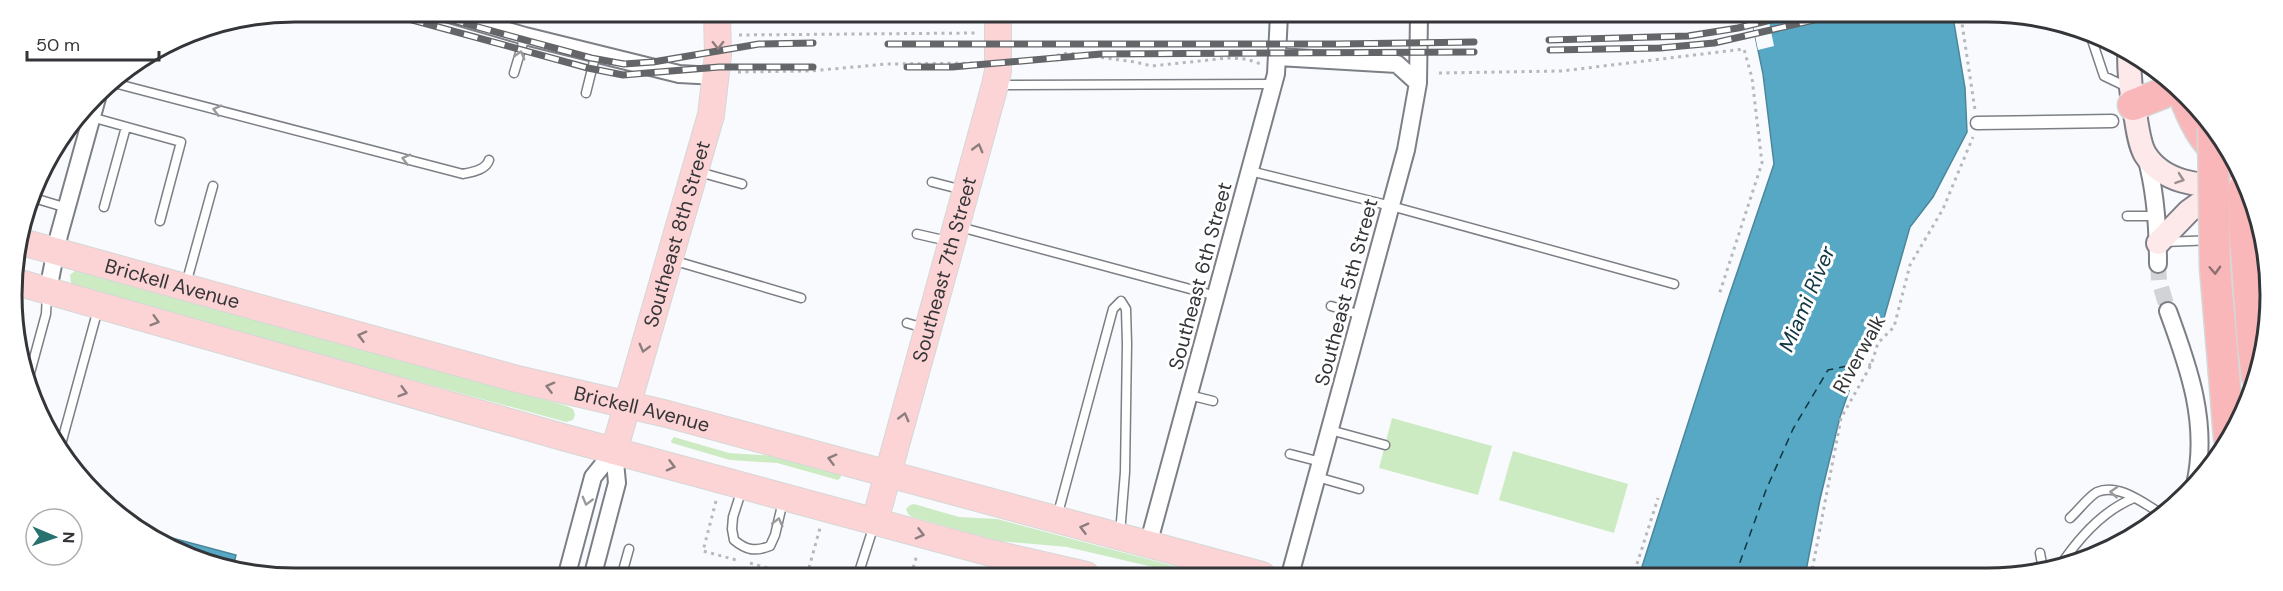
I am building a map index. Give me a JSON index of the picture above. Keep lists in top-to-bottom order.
{
  "streets": {
    "main road": ["Southeast 8th Street", "Southeast 7th Street", "Brickell Avenue"],
    "street": ["Southeast 6th Street", "Southeast 5th Street"],
    "path": ["Riverwalk"]
  },
  "crossings": [
    ["Southeast 8th Street", "Brickell Avenue"],
    ["Southeast 7th Street", "Brickell Avenue"],
    ["Southeast 6th Street", "Brickell Avenue"]
  ],
  "one_way": ["Southeast 8th Street", "Southeast 7th Street"],
  "water": ["Miami River"],
  "scale_bar": "50 m",
  "north": "right"
}
